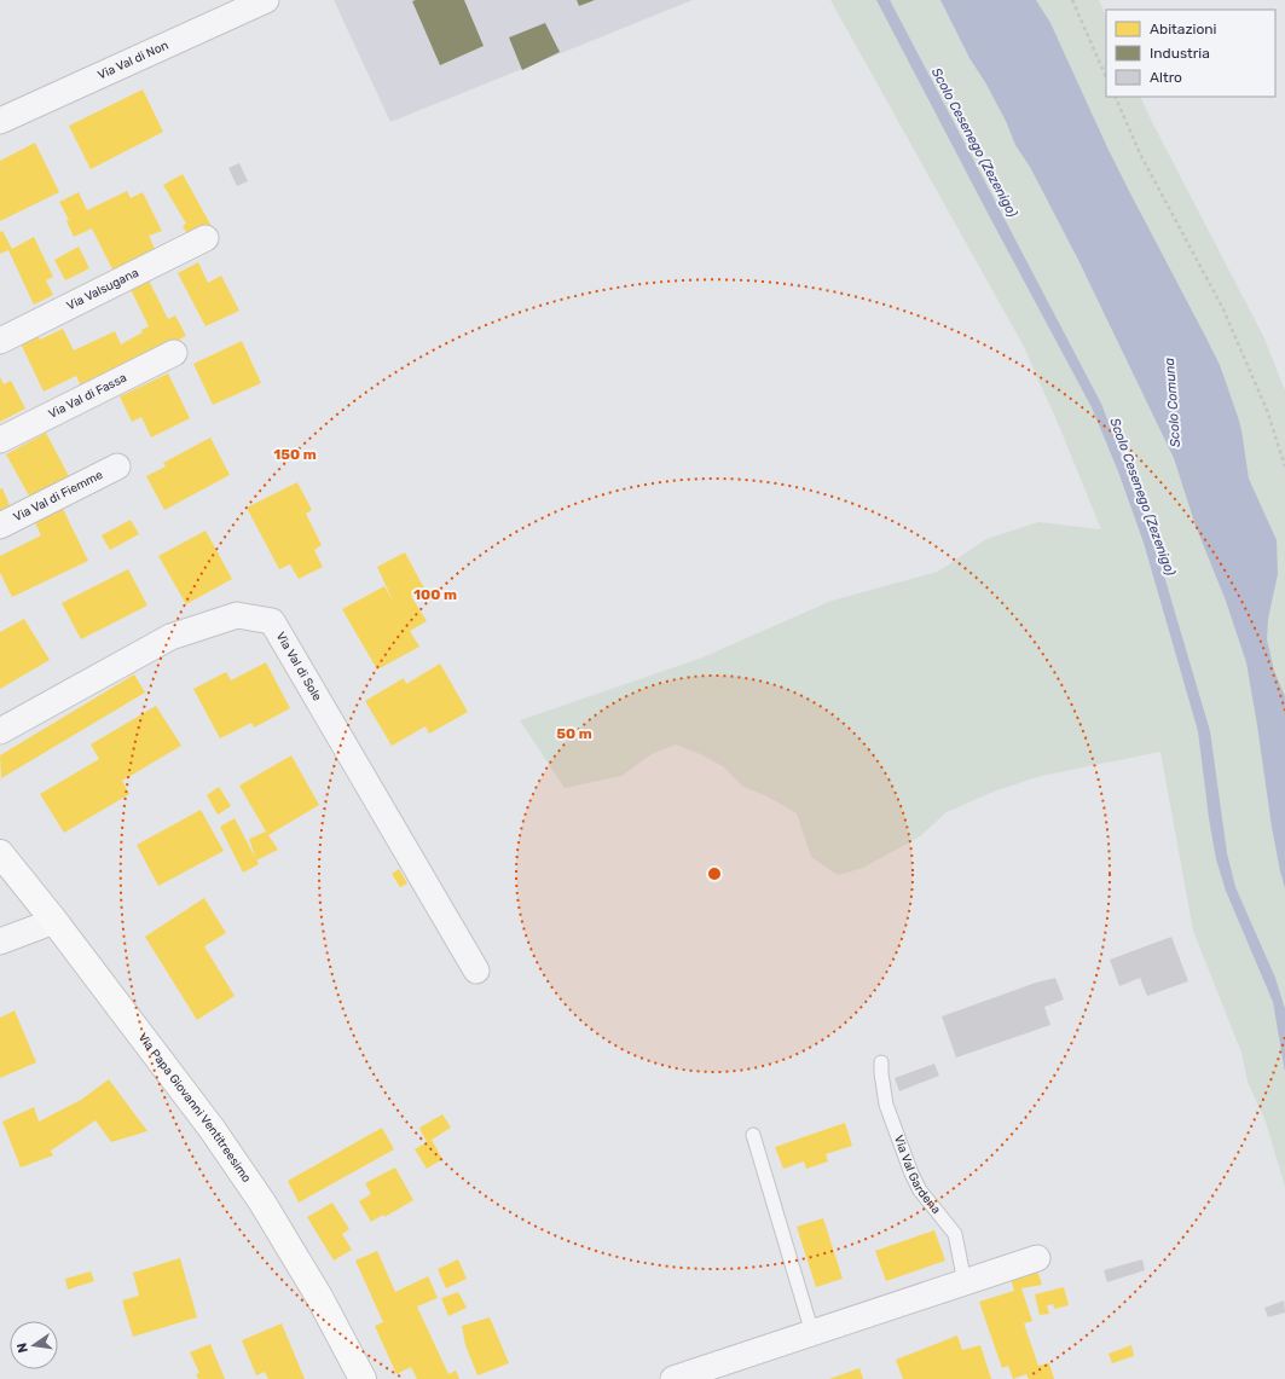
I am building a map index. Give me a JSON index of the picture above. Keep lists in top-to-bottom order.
{
  "streets": {
    "main road": ["Via Papa Giovanni Ventitreesimo"],
    "street": [
      "Via Val di Non",
      "Via Valsugana",
      "Via Val di Fassa",
      "Via Val di Fiemme",
      "Via Val di Sole"
    ],
    "lane": ["Via Val Gardena"]
  },
  "water": ["Scolo Cesenego (Zezenigo)", "Scolo Comuna"],
  "legend": ["Abitazioni", "Industria", "Altro"],
  "north": "left",
  "rings": ["150 m", "100 m", "50 m"]
}
